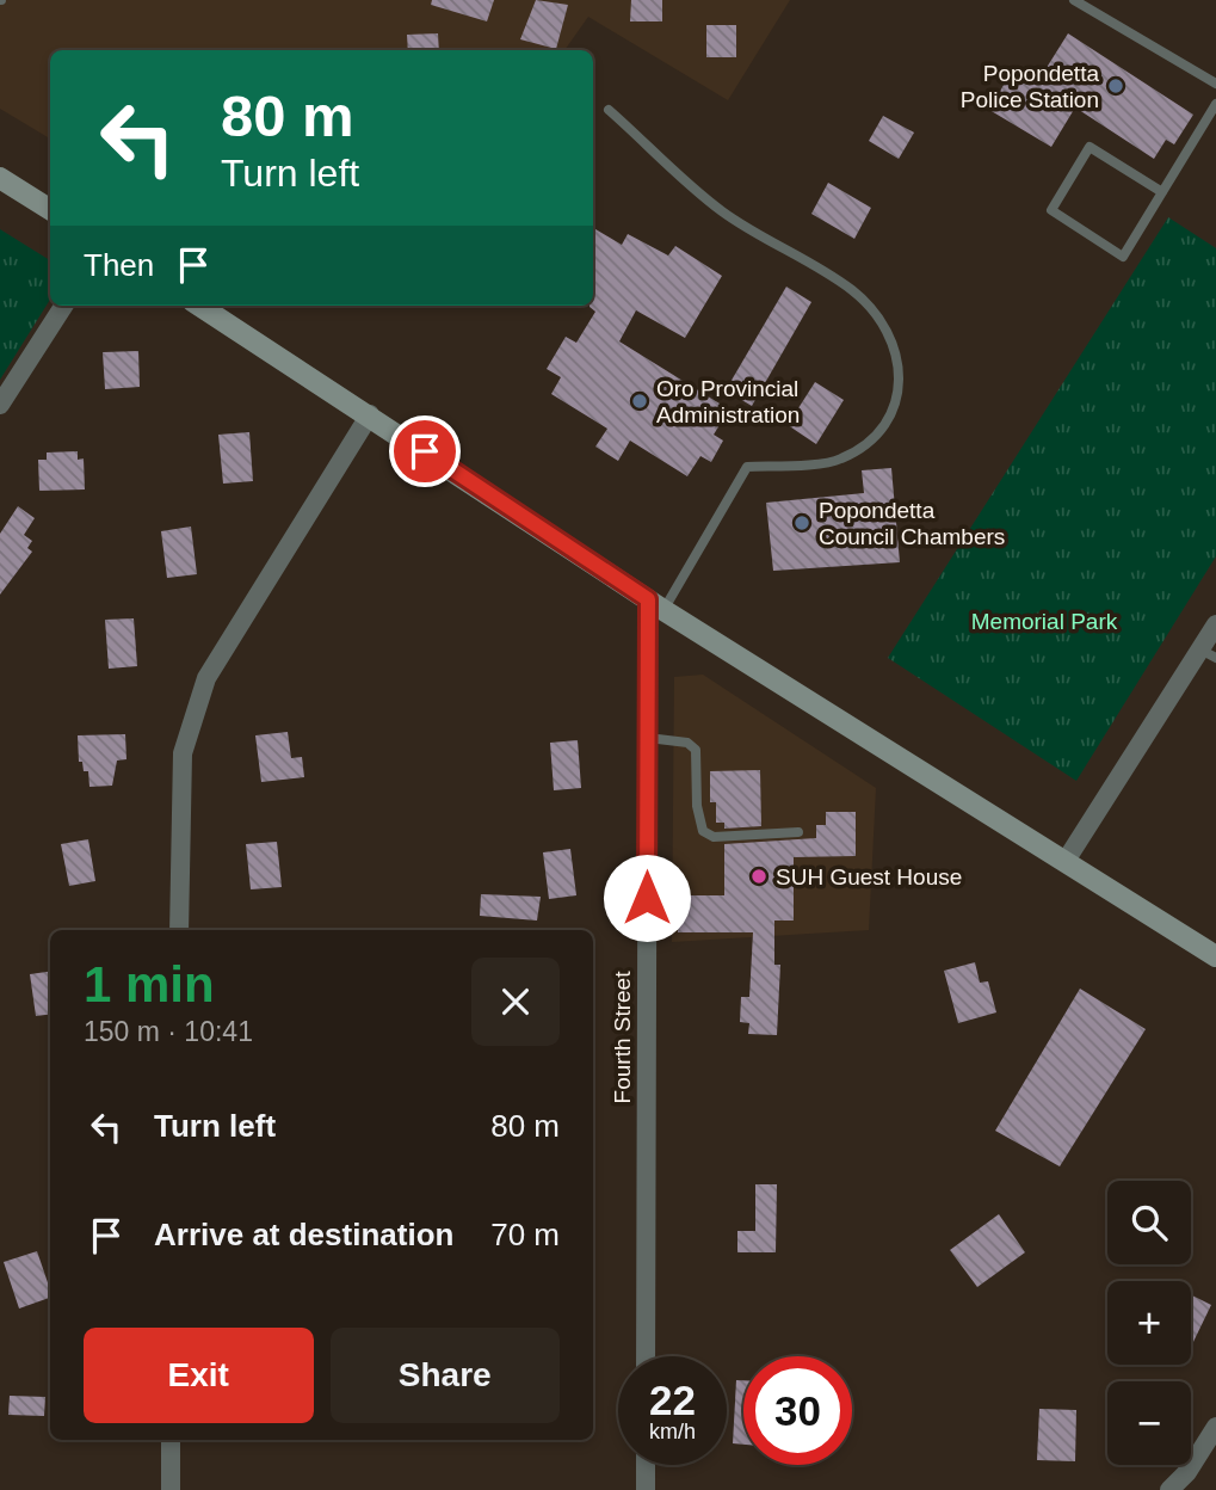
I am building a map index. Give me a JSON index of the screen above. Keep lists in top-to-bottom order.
{
  "streets": {
    "street": ["Fourth Street"]
  },
  "parks": ["Memorial Park"],
  "places": [
    "Popondetta Police Station",
    "Oro Provincial Administration",
    "Popondetta Council Chambers",
    "SUH Guest House"
  ],
  "page": {
    "turn": ["80 m", "Turn left"],
    "then": "Then",
    "heading": ["1 min", "150 m · 10:41"],
    "list": [
      {
        "name": "Turn left",
        "value": "80 m"
      },
      {
        "name": "Arrive at destination",
        "value": "70 m"
      }
    ],
    "map_buttons": ["+", "−"],
    "buttons": ["Exit", "Share"],
    "speed": "22 km/h",
    "limit": "30"
  }
}
